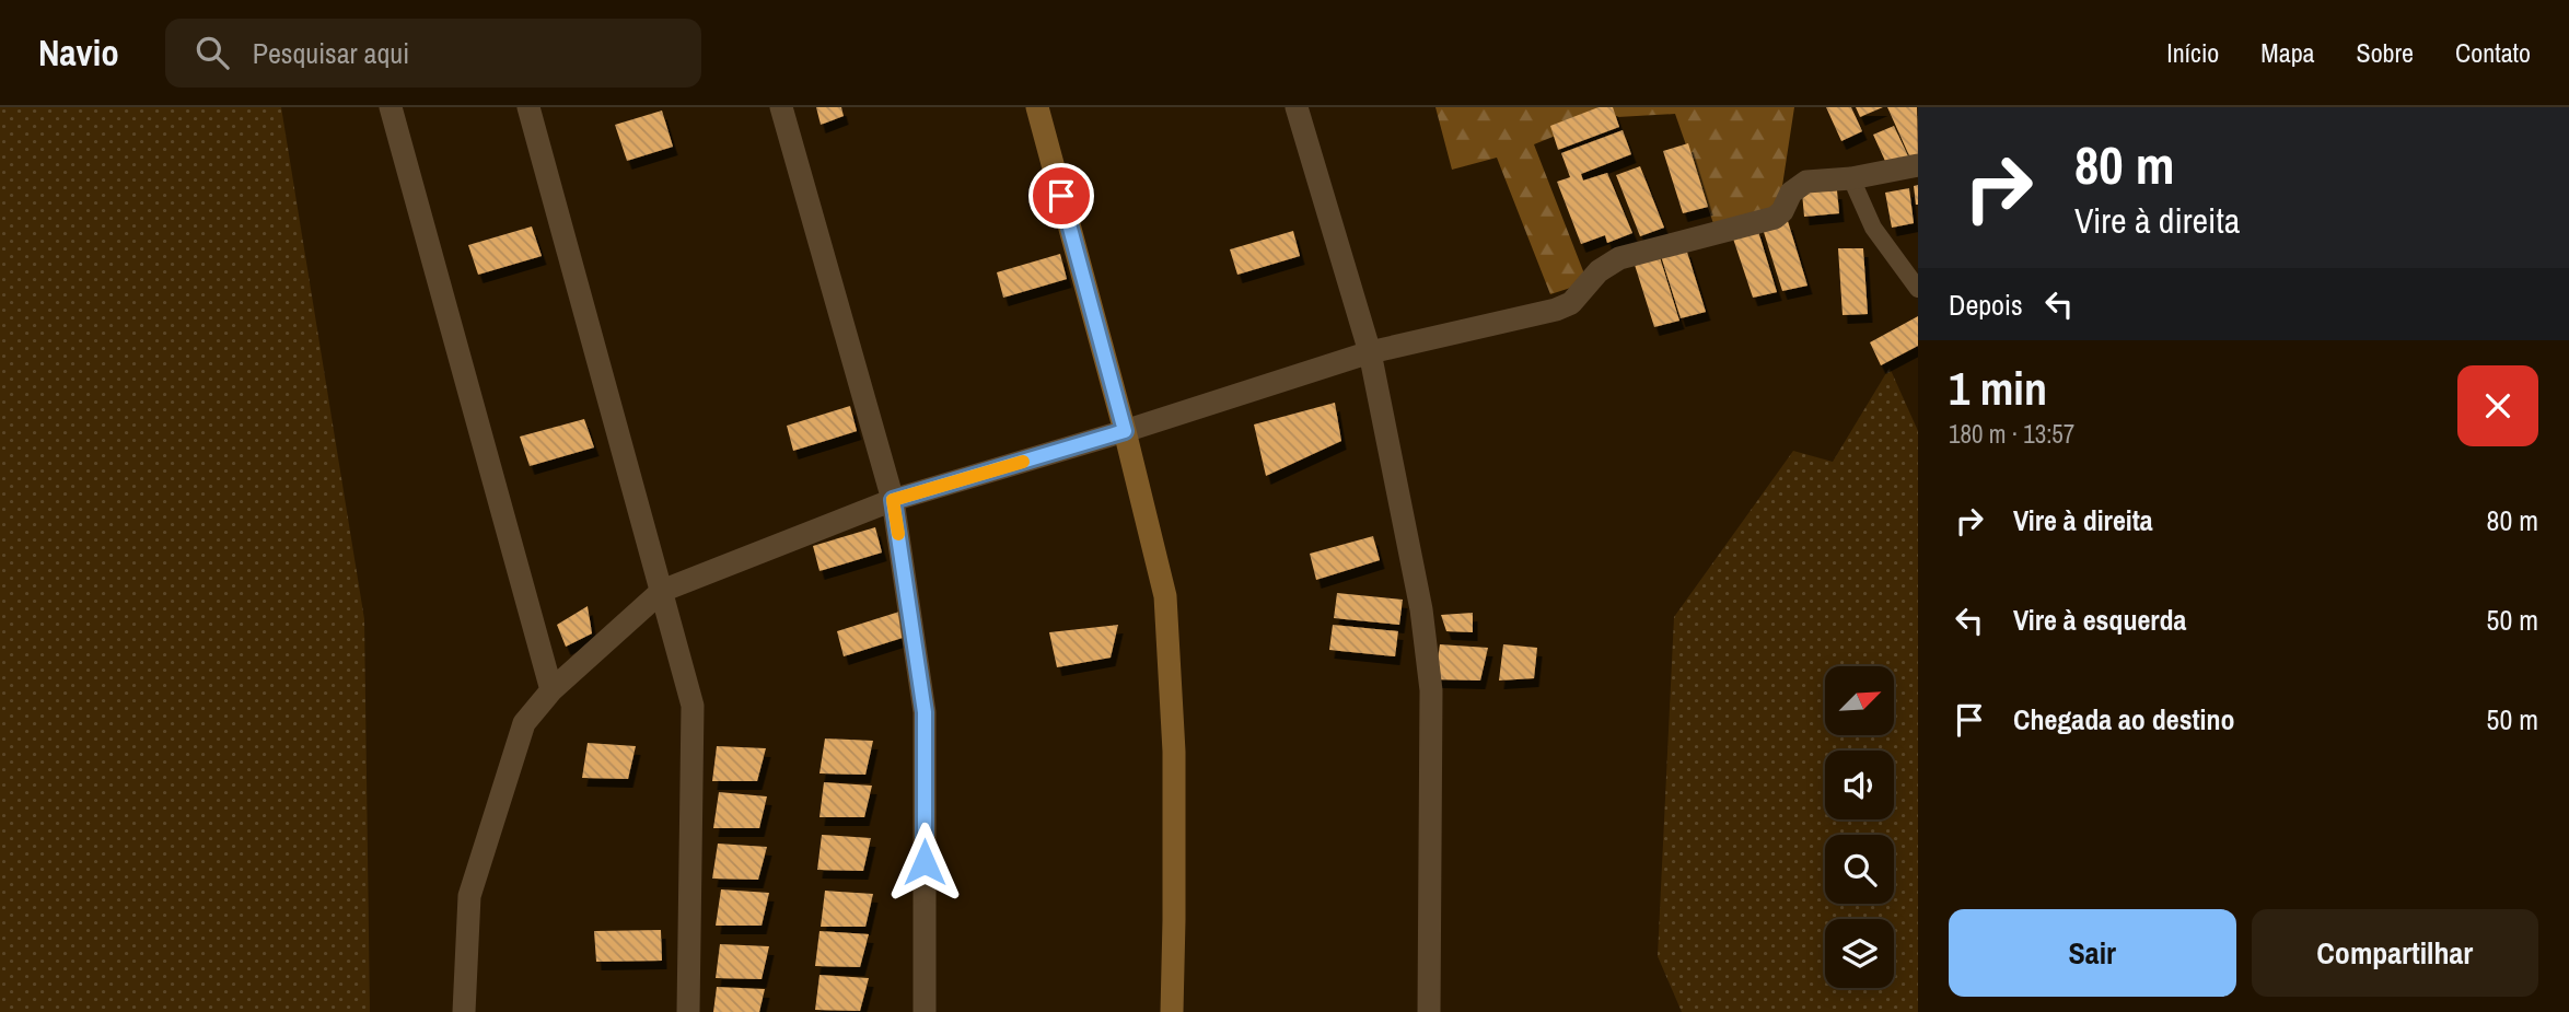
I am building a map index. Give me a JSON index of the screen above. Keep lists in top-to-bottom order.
{
  "north": "top right",
  "page": {
    "header": "Navio",
    "search": "Pesquisar aqui",
    "nav": [
      "Início",
      "Mapa",
      "Sobre",
      "Contato"
    ],
    "turn": ["80 m", "Vire à direita"],
    "then": "Depois",
    "heading": ["1 min", "180 m · 13:57"],
    "list": [
      {
        "name": "Vire à direita",
        "value": "80 m"
      },
      {
        "name": "Vire à esquerda",
        "value": "50 m"
      },
      {
        "name": "Chegada ao destino",
        "value": "50 m"
      }
    ],
    "buttons": ["Sair", "Compartilhar"]
  }
}
